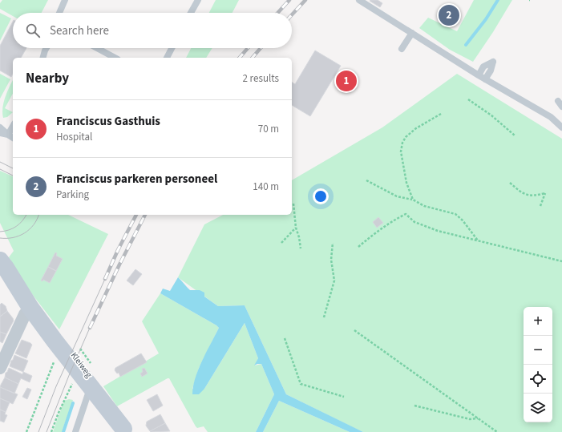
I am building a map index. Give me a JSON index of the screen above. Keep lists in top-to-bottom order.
{
  "streets": {
    "street": ["Kleiweg"]
  },
  "page": {
    "pins": ["2", "1"],
    "search": "Search here",
    "heading": ["Nearby", "2 results"],
    "list": [
      {
        "mark": "1",
        "name": "Franciscus Gasthuis",
        "note": "Hospital",
        "value": "70 m"
      },
      {
        "mark": "2",
        "name": "Franciscus parkeren personeel",
        "note": "Parking",
        "value": "140 m"
      }
    ],
    "map_buttons": ["+", "−"]
  }
}
